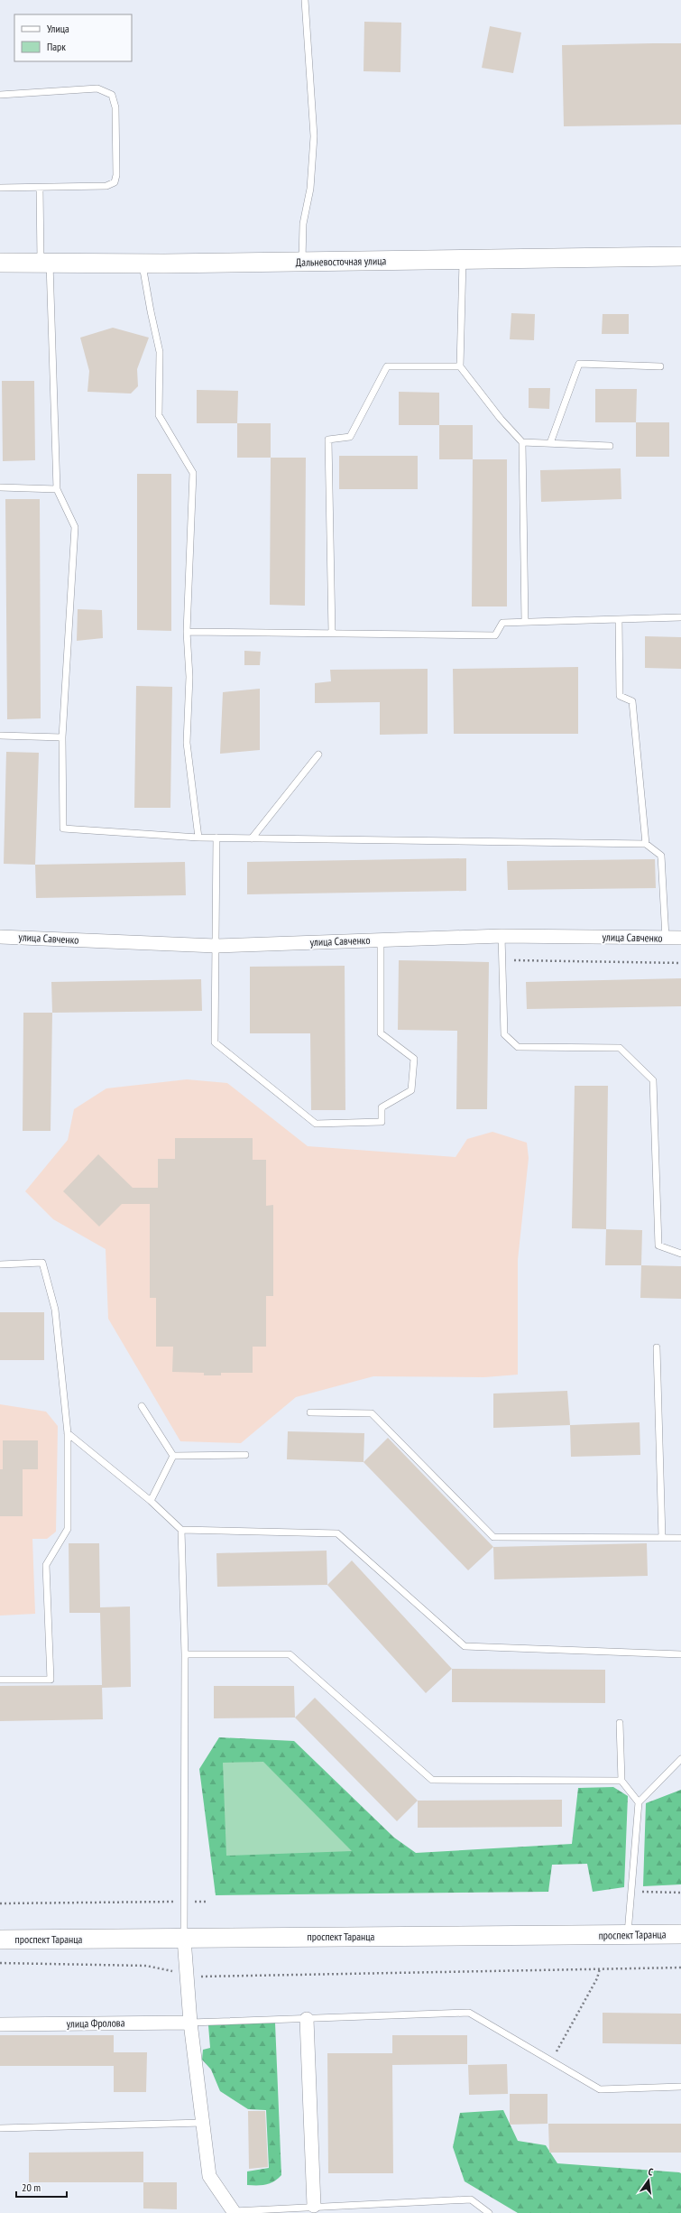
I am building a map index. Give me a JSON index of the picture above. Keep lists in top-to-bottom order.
{
  "streets": {
    "main road": ["Дальневосточная улица", "проспект Таранца"],
    "street": ["улица Савченко", "улица Фролова"]
  },
  "legend": ["Улица", "Парк"],
  "scale_bar": "20 m",
  "north": "top"
}
